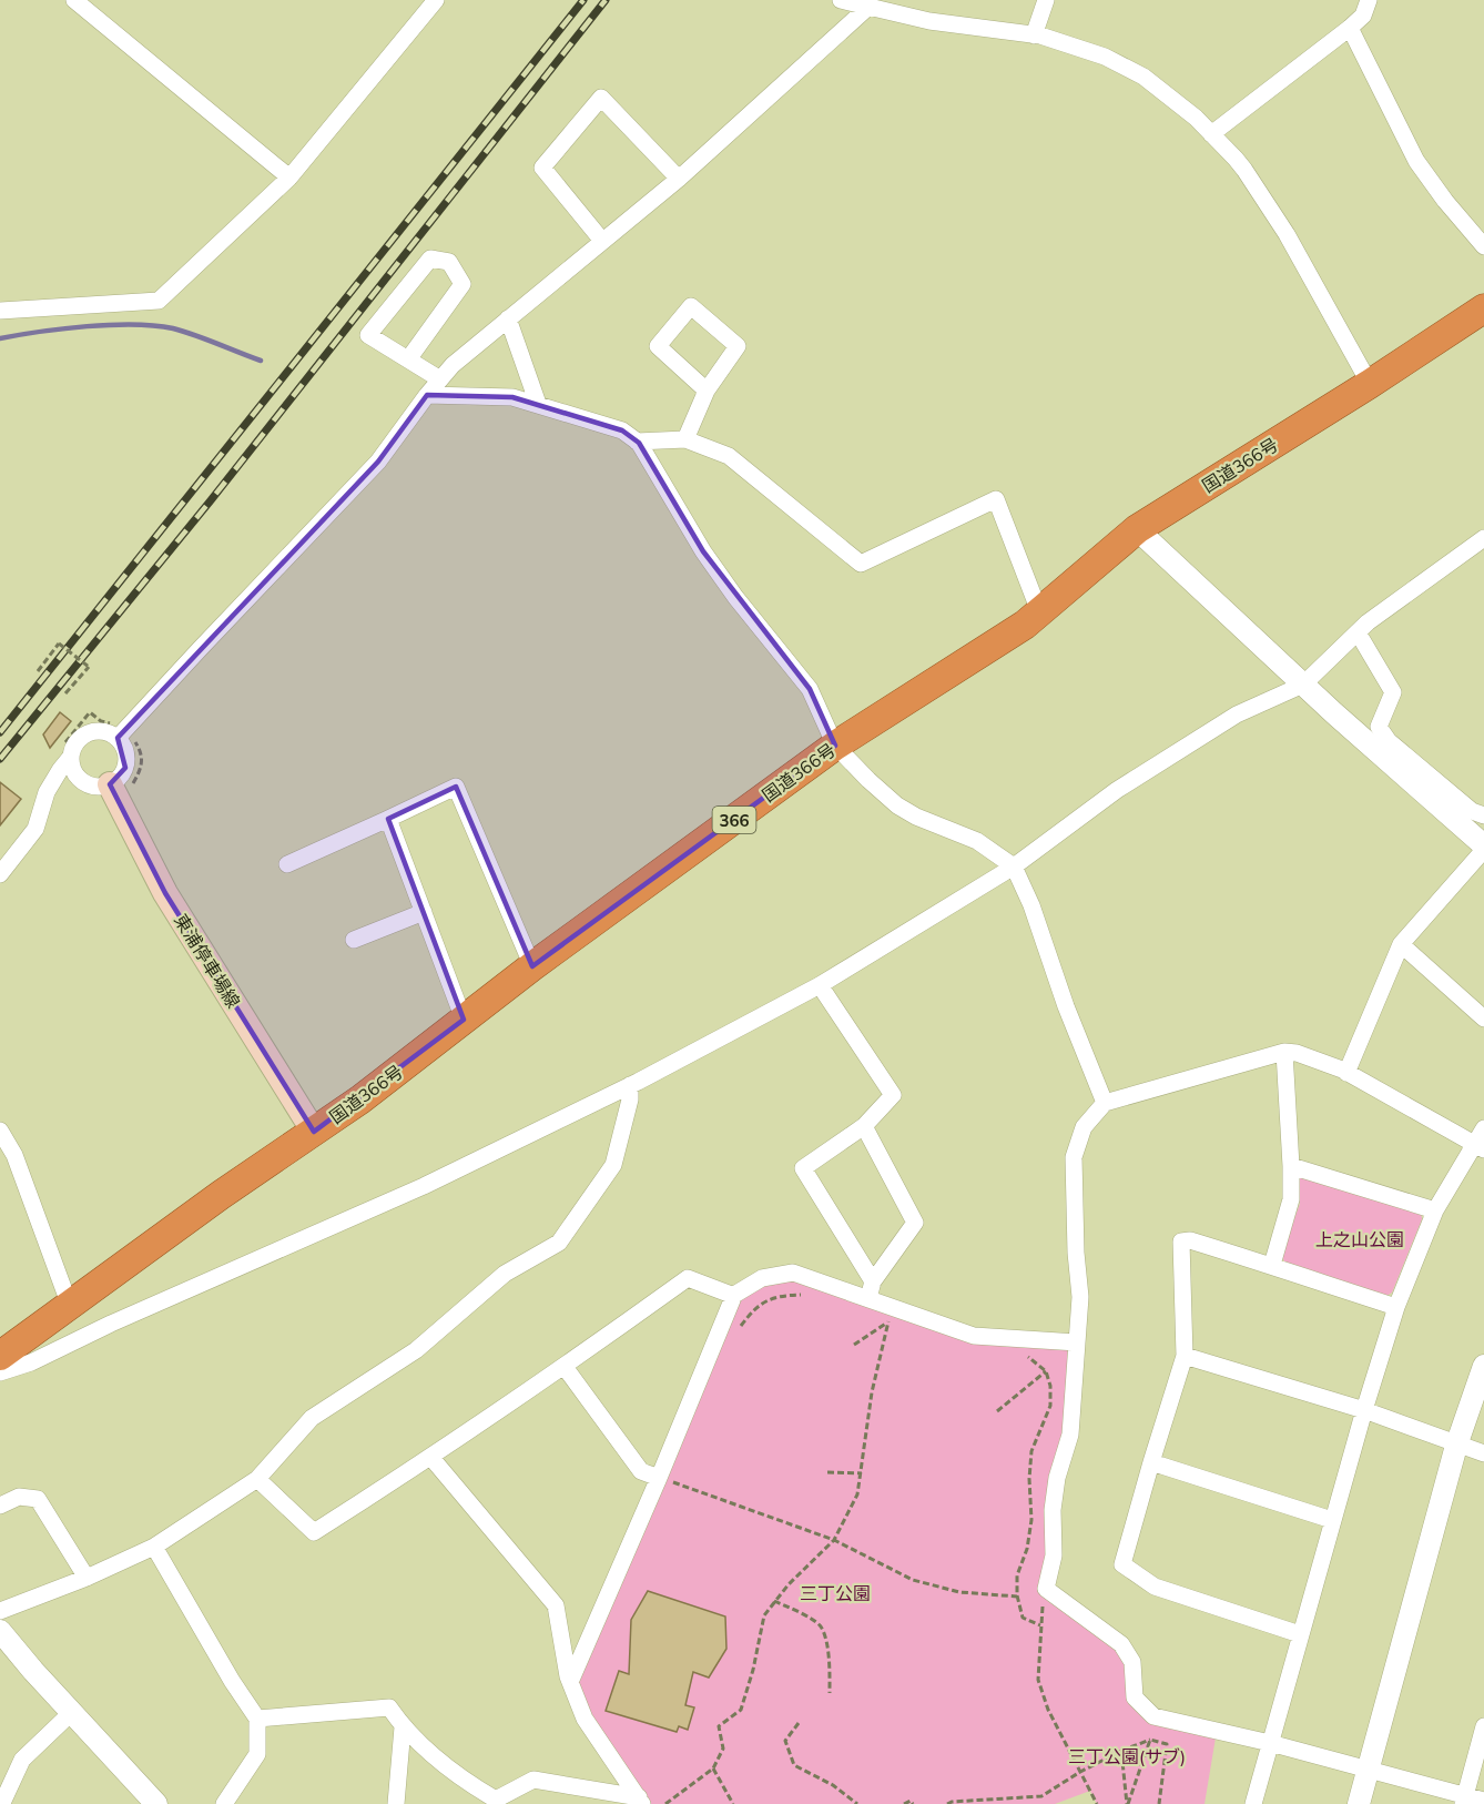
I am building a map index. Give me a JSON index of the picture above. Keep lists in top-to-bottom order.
{
  "streets": {
    "highway": ["国道366号", "366"],
    "main road": ["東浦停車場線"]
  },
  "crossings": [
    ["国道366号", "東浦停車場線"]
  ],
  "parks": ["上之山公園", "三丁公園", "三丁公園(サブ)"]
}
